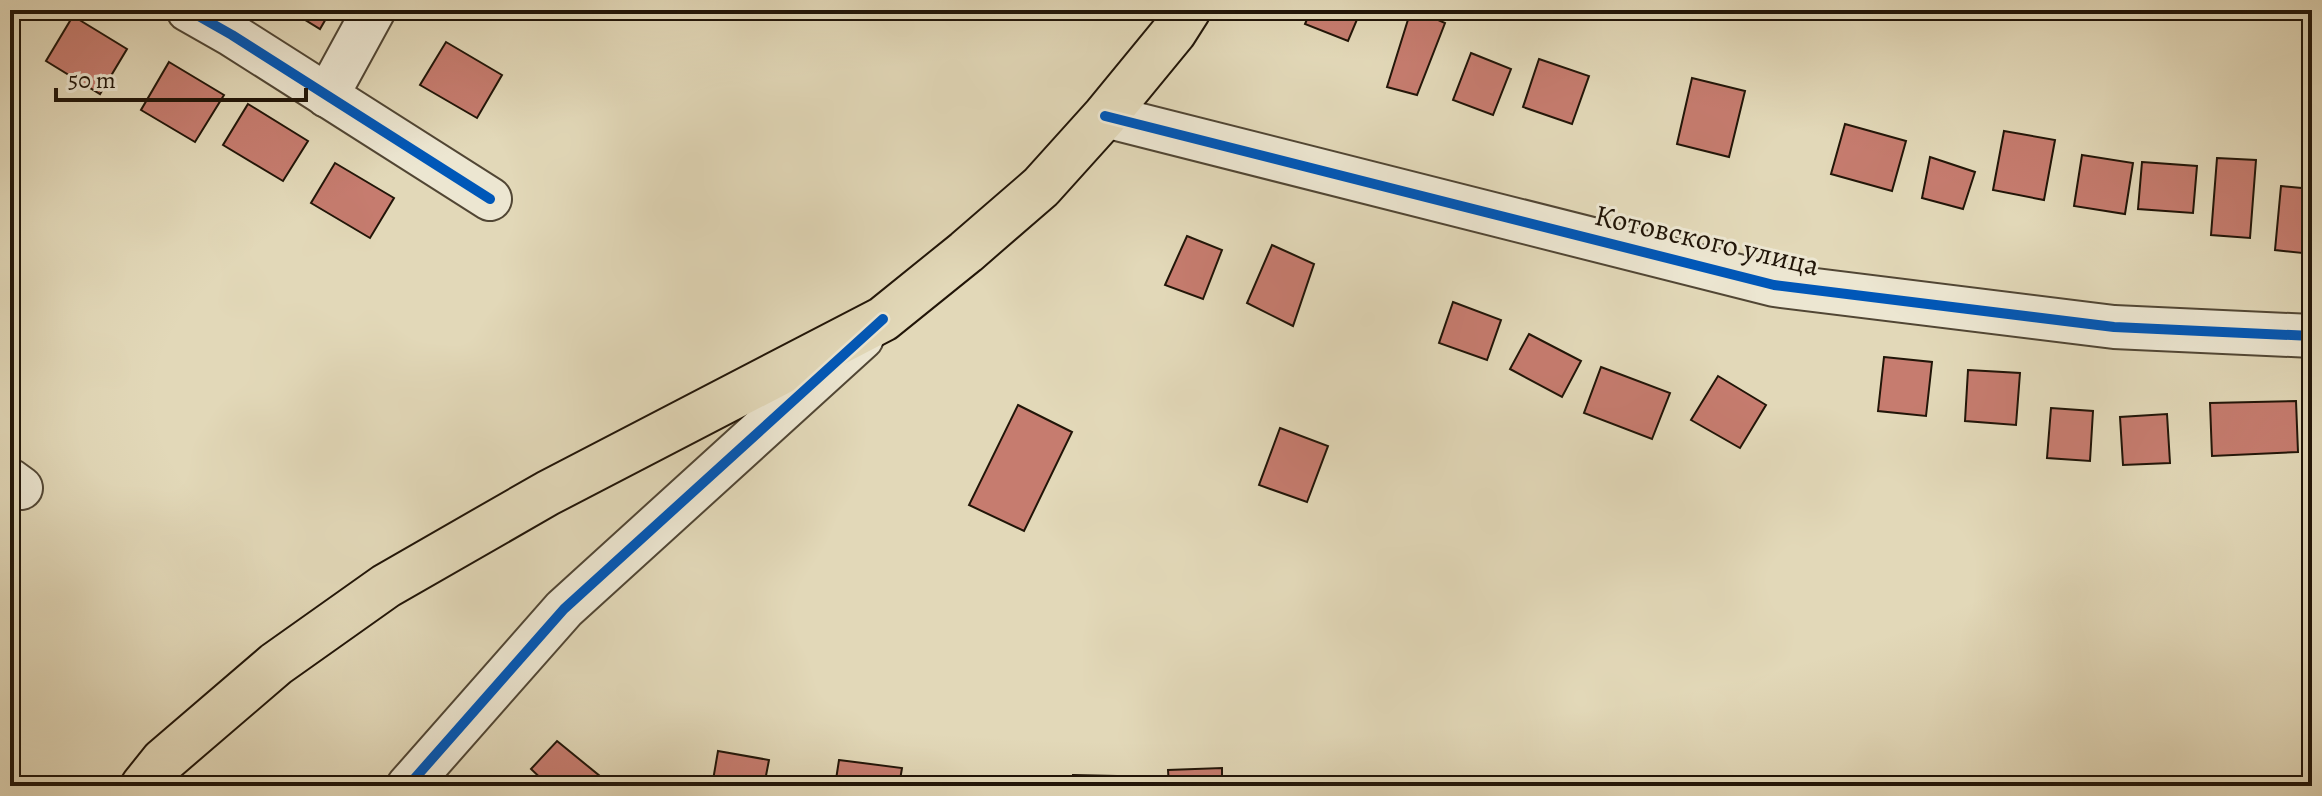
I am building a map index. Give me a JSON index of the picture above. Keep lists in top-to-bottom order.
{
  "streets": {
    "street": ["Котовского улица"]
  },
  "scale_bar": "50 m"
}
